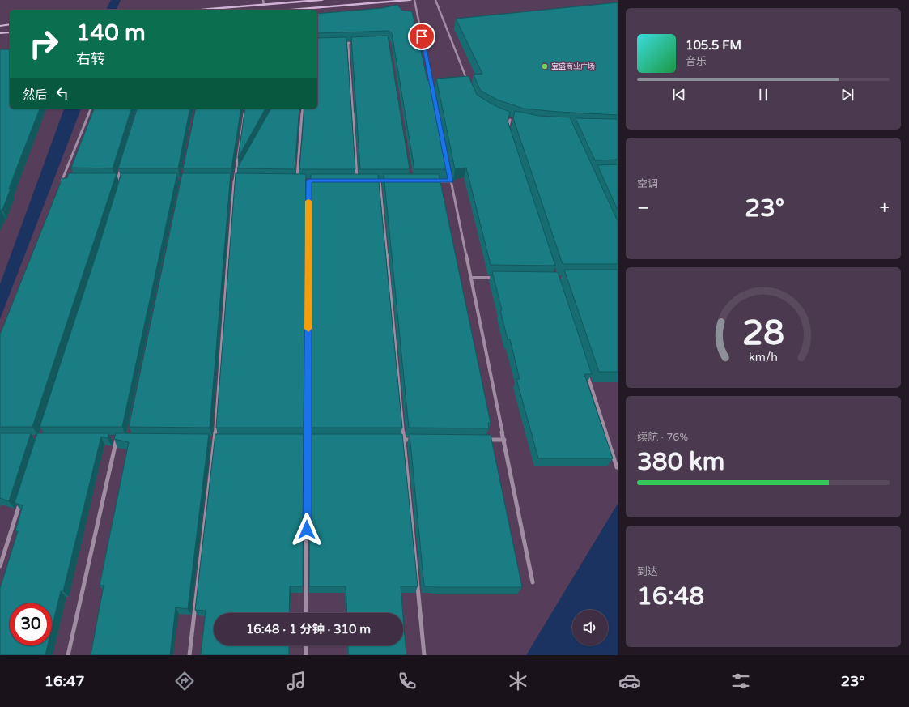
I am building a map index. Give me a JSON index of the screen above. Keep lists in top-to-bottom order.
{
  "places": ["宝盛商业广场"],
  "page": {
    "turn": ["140 m", "右转"],
    "song": ["105.5 FM", "音乐"],
    "then": "然后",
    "tile": [
      "空调",
      ["续航 · 76%", "380 km"],
      ["到达", "16:48"]
    ],
    "heat": ["−", "23°", "+"],
    "limit": "30",
    "trip": "16:48 · 1 分钟 · 310 m",
    "tabs": ["16:47", "23°"],
    "gauge": ["28", "km/h"]
  }
}
